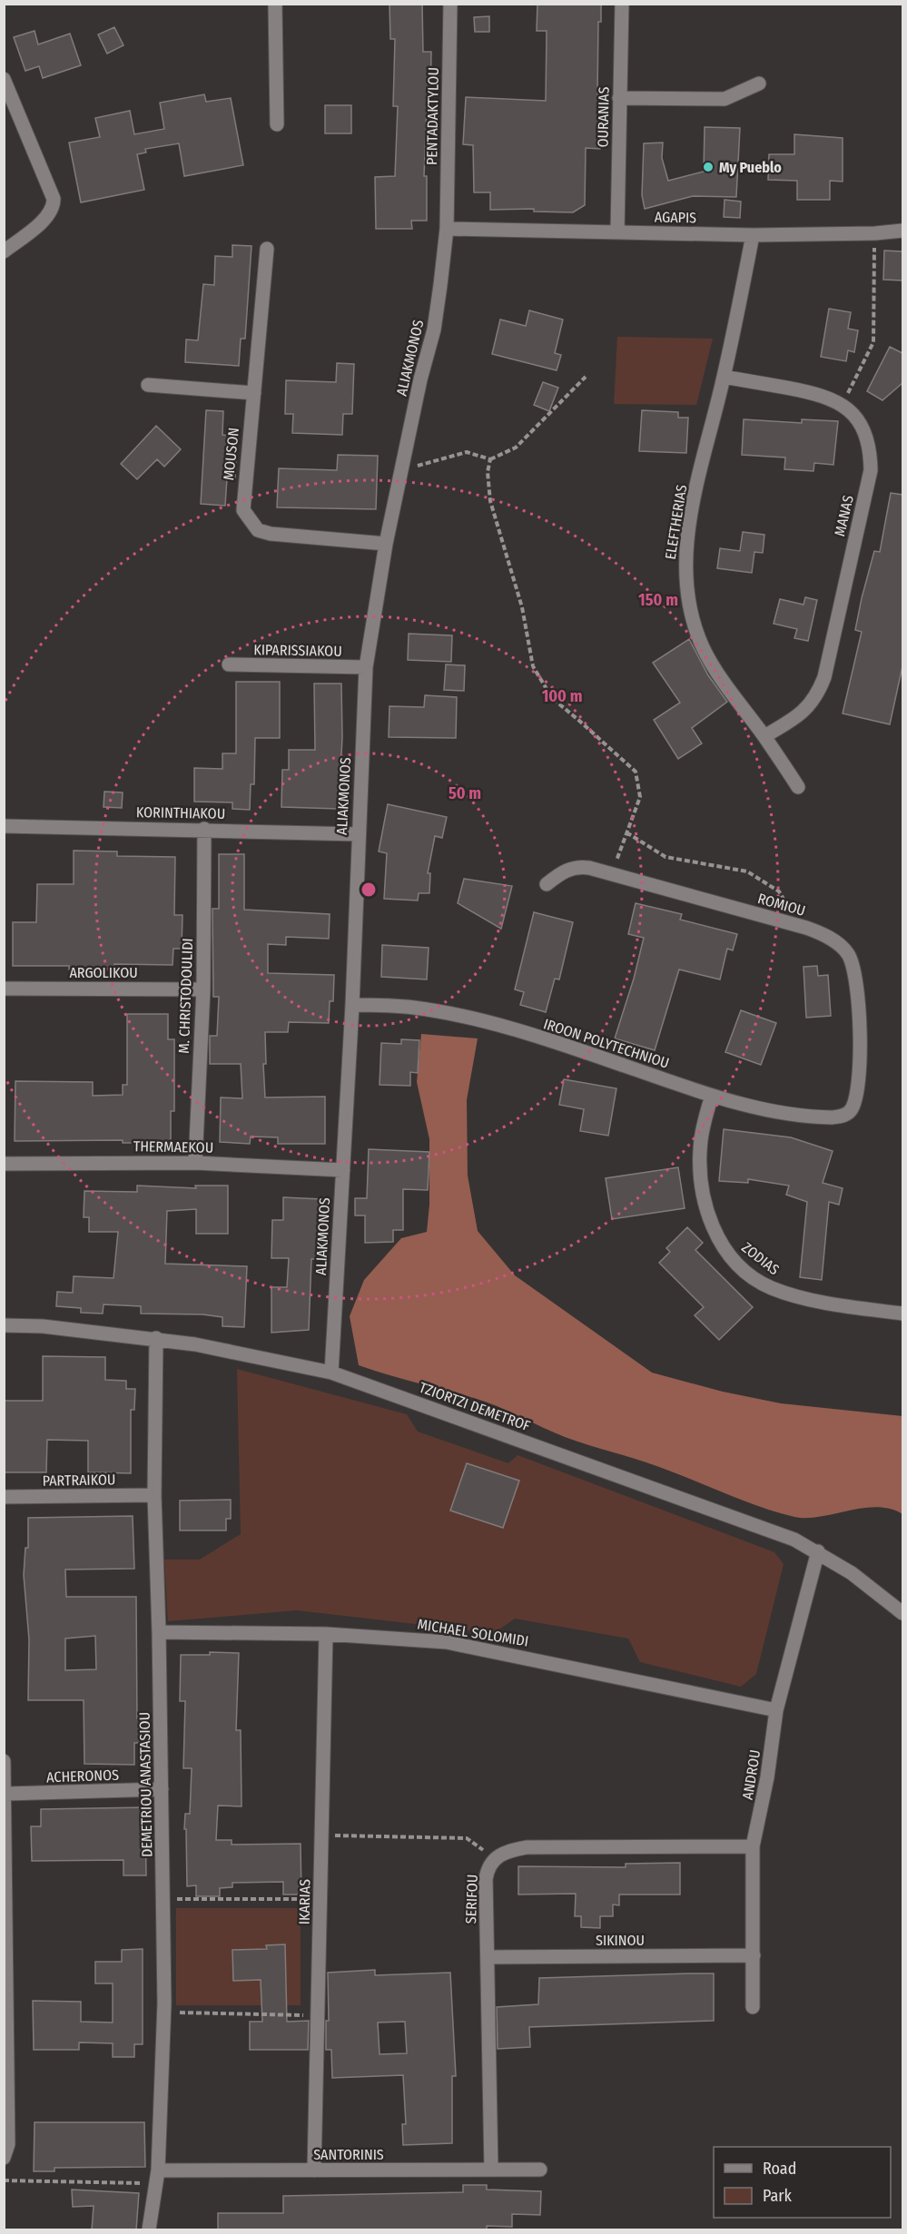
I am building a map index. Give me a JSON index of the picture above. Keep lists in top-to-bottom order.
{
  "streets": {
    "street": [
      "PENTADAKTYLOU",
      "OURANIAS",
      "AGAPIS",
      "ALIAKMONOS",
      "MOUSON",
      "MANAS",
      "ELEFTHERIAS",
      "KIPARISSIAKOU",
      "KORINTHIAKOU",
      "ROMIOU",
      "ARGOLIKOU",
      "M. CHRISTODOULIDI",
      "IROON POLYTECHNIOU",
      "THERMAEKOU",
      "ZODIAS",
      "TZIORTZI DEMETROF",
      "PARTRAIKOU",
      "MICHAEL SOLOMIDI",
      "ANDROU",
      "ACHERONOS",
      "DEMETRIOU ANASTASIOU",
      "SERIFOU",
      "IKARIAS",
      "SIKINOU",
      "SANTORINIS"
    ]
  },
  "crossings": [
    ["PENTADAKTYLOU", "AGAPIS"],
    ["PENTADAKTYLOU", "ALIAKMONOS"],
    ["OURANIAS", "AGAPIS"],
    ["AGAPIS", "ALIAKMONOS"],
    ["AGAPIS", "ELEFTHERIAS"],
    ["ALIAKMONOS", "MOUSON"],
    ["ALIAKMONOS", "KIPARISSIAKOU"],
    ["ALIAKMONOS", "KORINTHIAKOU"],
    ["ALIAKMONOS", "IROON POLYTECHNIOU"],
    ["ALIAKMONOS", "THERMAEKOU"],
    ["ALIAKMONOS", "TZIORTZI DEMETROF"],
    ["MANAS", "ELEFTHERIAS"],
    ["KORINTHIAKOU", "M. CHRISTODOULIDI"],
    ["ROMIOU", "IROON POLYTECHNIOU"],
    ["ARGOLIKOU", "M. CHRISTODOULIDI"],
    ["M. CHRISTODOULIDI", "THERMAEKOU"],
    ["IROON POLYTECHNIOU", "ZODIAS"],
    ["TZIORTZI DEMETROF", "ANDROU"],
    ["TZIORTZI DEMETROF", "DEMETRIOU ANASTASIOU"],
    ["PARTRAIKOU", "DEMETRIOU ANASTASIOU"],
    ["MICHAEL SOLOMIDI", "ANDROU"],
    ["MICHAEL SOLOMIDI", "DEMETRIOU ANASTASIOU"],
    ["MICHAEL SOLOMIDI", "IKARIAS"],
    ["ANDROU", "SERIFOU"],
    ["ANDROU", "SIKINOU"],
    ["ACHERONOS", "DEMETRIOU ANASTASIOU"],
    ["DEMETRIOU ANASTASIOU", "SANTORINIS"],
    ["SERIFOU", "SIKINOU"],
    ["SERIFOU", "SANTORINIS"],
    ["IKARIAS", "SANTORINIS"]
  ],
  "places": ["My Pueblo"],
  "legend": ["Road", "Park"],
  "rings": ["150 m", "100 m", "50 m"]
}
